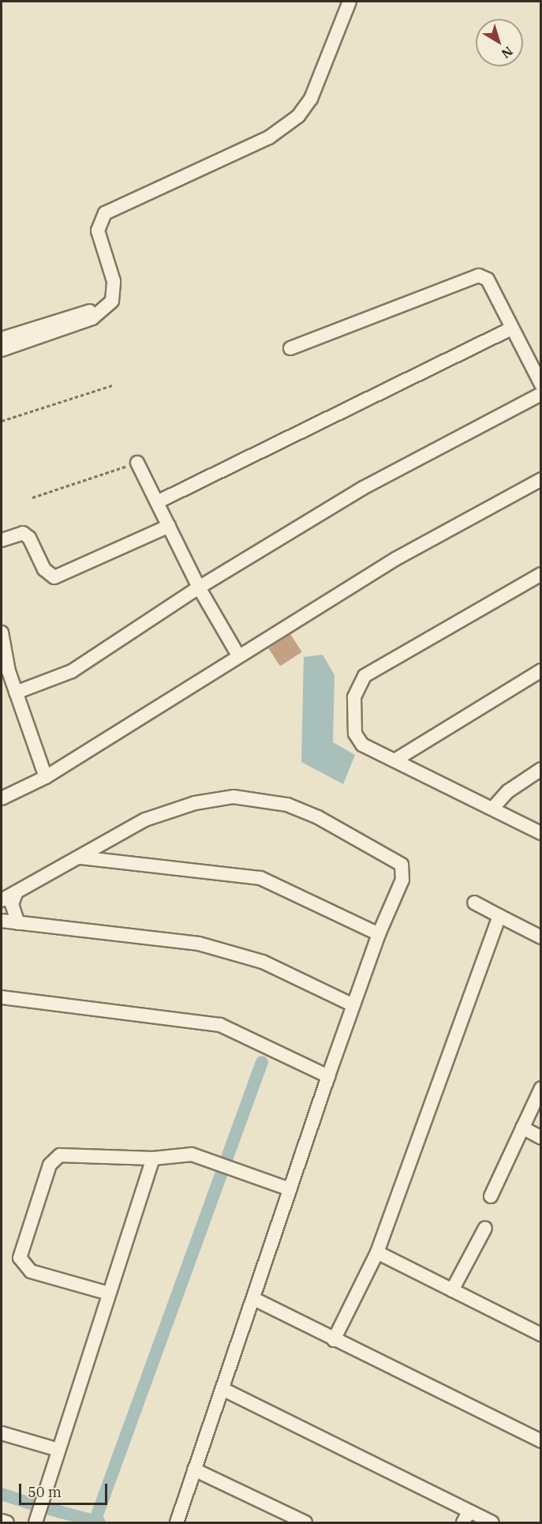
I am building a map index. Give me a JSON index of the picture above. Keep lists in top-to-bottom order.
{
  "scale_bar": "50 m",
  "north": "bottom right"
}
